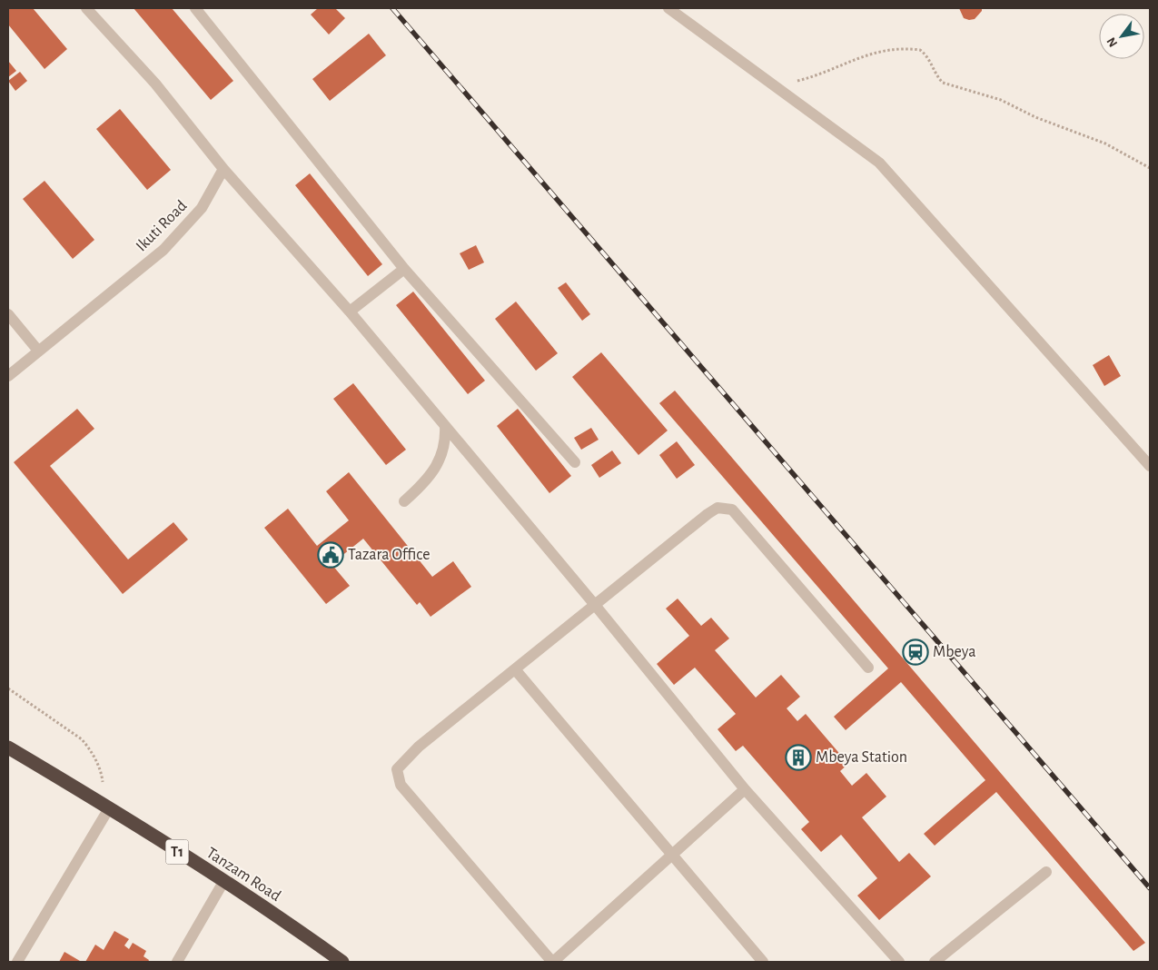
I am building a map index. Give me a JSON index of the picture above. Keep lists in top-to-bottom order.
{
  "streets": {
    "highway": ["T1", "Tanzam Road"],
    "street": ["Ikuti Road"]
  },
  "places": {
    "public building": ["Tazara Office"],
    "station": ["Mbeya"],
    "building": ["Mbeya Station"]
  },
  "north": "bottom left"
}
